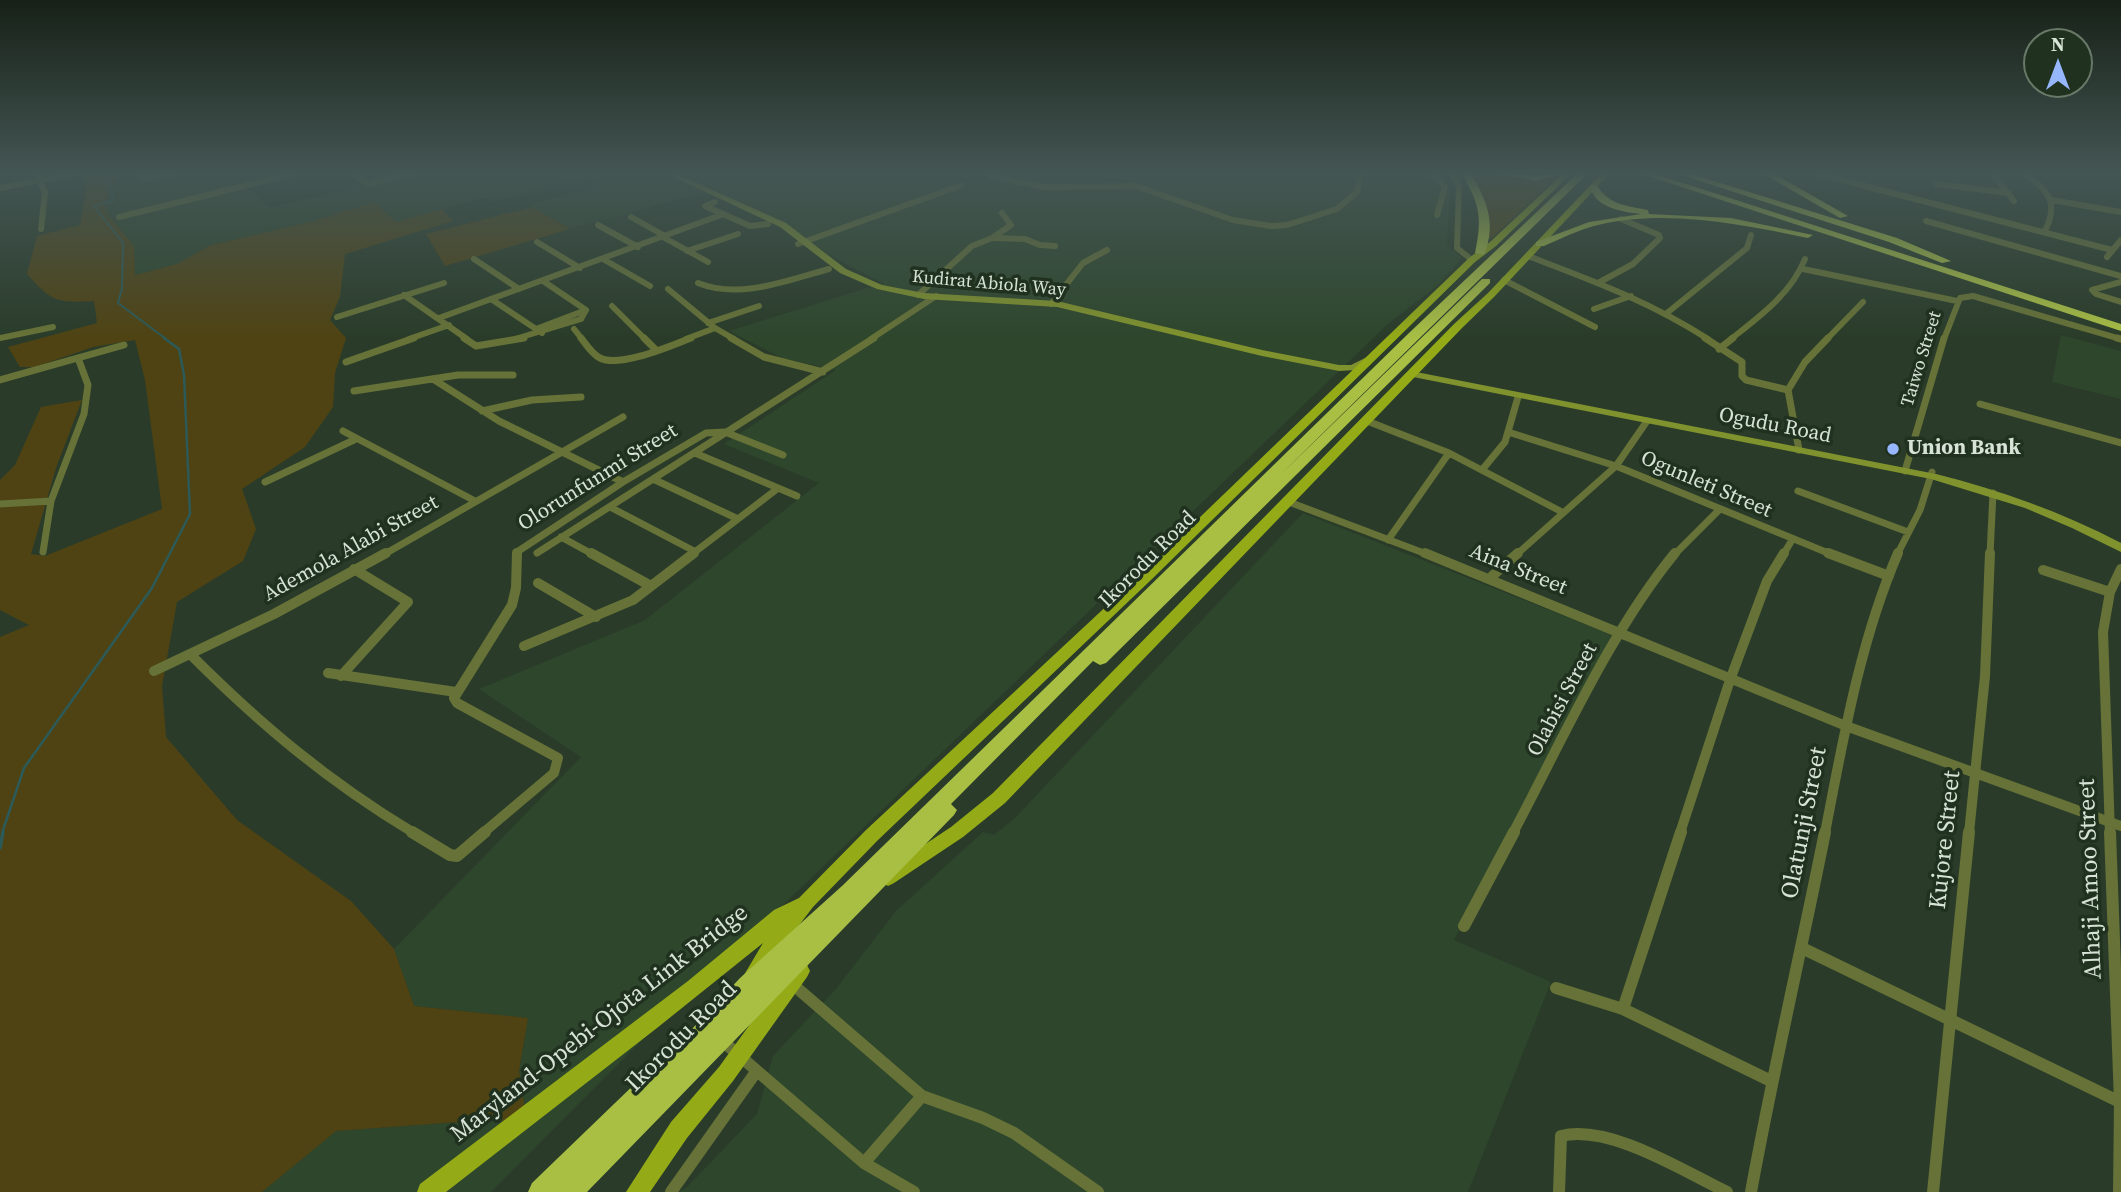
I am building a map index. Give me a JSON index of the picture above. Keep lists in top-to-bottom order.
{
  "streets": {
    "highway": ["Ikorodu Road"],
    "main road": ["Kudirat Abiola Way", "Ogudu Road", "Maryland-Opebi-Ojota Link Bridge"],
    "street": [
      "Taiwo Street",
      "Olorunfunmi Street",
      "Ogunleti Street",
      "Ademola Alabi Street",
      "Aina Street",
      "Olabisi Street",
      "Olatunji Street",
      "Kujore Street",
      "Alhaji Amoo Street"
    ]
  },
  "crossings": [
    ["Kudirat Abiola Way", "Ikorodu Road"],
    ["Taiwo Street", "Ogudu Road"],
    ["Ogudu Road", "Ikorodu Road"],
    ["Ogudu Road", "Olatunji Street"],
    ["Ogudu Road", "Kujore Street"],
    ["Ogunleti Street", "Olabisi Street"],
    ["Ogunleti Street", "Olatunji Street"],
    ["Ikorodu Road", "Aina Street"],
    ["Ikorodu Road", "Maryland-Opebi-Ojota Link Bridge"],
    ["Aina Street", "Olabisi Street"],
    ["Aina Street", "Olatunji Street"],
    ["Aina Street", "Kujore Street"],
    ["Aina Street", "Alhaji Amoo Street"]
  ],
  "places": ["Union Bank"],
  "north": "top"
}
